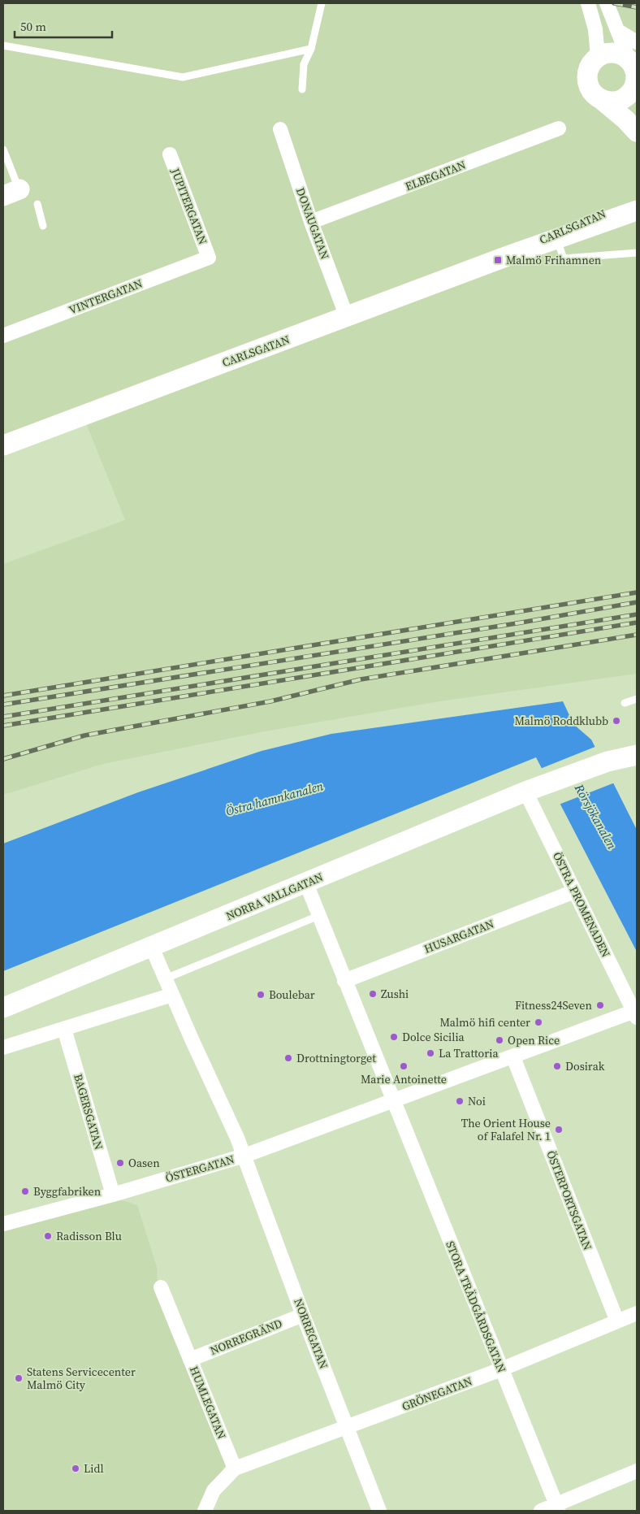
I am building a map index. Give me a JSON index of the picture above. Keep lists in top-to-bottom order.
{
  "streets": {
    "street": [
      "ELBEGATAN",
      "JUPITERGATAN",
      "DONAUGATAN",
      "CARLSGATAN",
      "VINTERGATAN",
      "NORRA VALLGATAN",
      "ÖSTRA PROMENADEN",
      "HUSARGATAN",
      "BAGERSGATAN",
      "ÖSTERGATAN",
      "ÖSTERPORTSGATAN",
      "STORA TRÄDGÅRDSGATAN",
      "NORREGATAN",
      "NORREGRÄND",
      "GRÖNEGATAN",
      "HUMLEGATAN"
    ]
  },
  "crossings": [
    ["ELBEGATAN", "DONAUGATAN"],
    ["JUPITERGATAN", "VINTERGATAN"],
    ["DONAUGATAN", "CARLSGATAN"],
    ["NORRA VALLGATAN", "ÖSTRA PROMENADEN"],
    ["ÖSTRA PROMENADEN", "HUSARGATAN"],
    ["ÖSTRA PROMENADEN", "ÖSTERGATAN"],
    ["BAGERSGATAN", "ÖSTERGATAN"],
    ["ÖSTERGATAN", "ÖSTERPORTSGATAN"],
    ["ÖSTERGATAN", "STORA TRÄDGÅRDSGATAN"],
    ["ÖSTERGATAN", "NORREGATAN"],
    ["ÖSTERPORTSGATAN", "GRÖNEGATAN"],
    ["STORA TRÄDGÅRDSGATAN", "GRÖNEGATAN"],
    ["NORREGATAN", "NORREGRÄND"],
    ["NORREGATAN", "GRÖNEGATAN"],
    ["NORREGRÄND", "HUMLEGATAN"],
    ["GRÖNEGATAN", "HUMLEGATAN"]
  ],
  "water": ["Östra hamnkanalen", "Rörsjökanalen"],
  "places": {
    "transit": ["Malmö Frihamnen"],
    "other": [
      "Malmö Roddklubb",
      "Zushi",
      "Boulebar",
      "Fitness24Seven",
      "Malmö hifi center",
      "Dolce Sicilia",
      "Open Rice",
      "La Trattoria",
      "Drottningtorget",
      "Marie Antoinette",
      "Dosirak",
      "Noi",
      "The Orient House of Falafel Nr. 1",
      "Oasen",
      "Byggfabriken",
      "Radisson Blu",
      "Statens Servicecenter Malmö City",
      "Lidl"
    ]
  },
  "scale_bar": "50 m"
}
